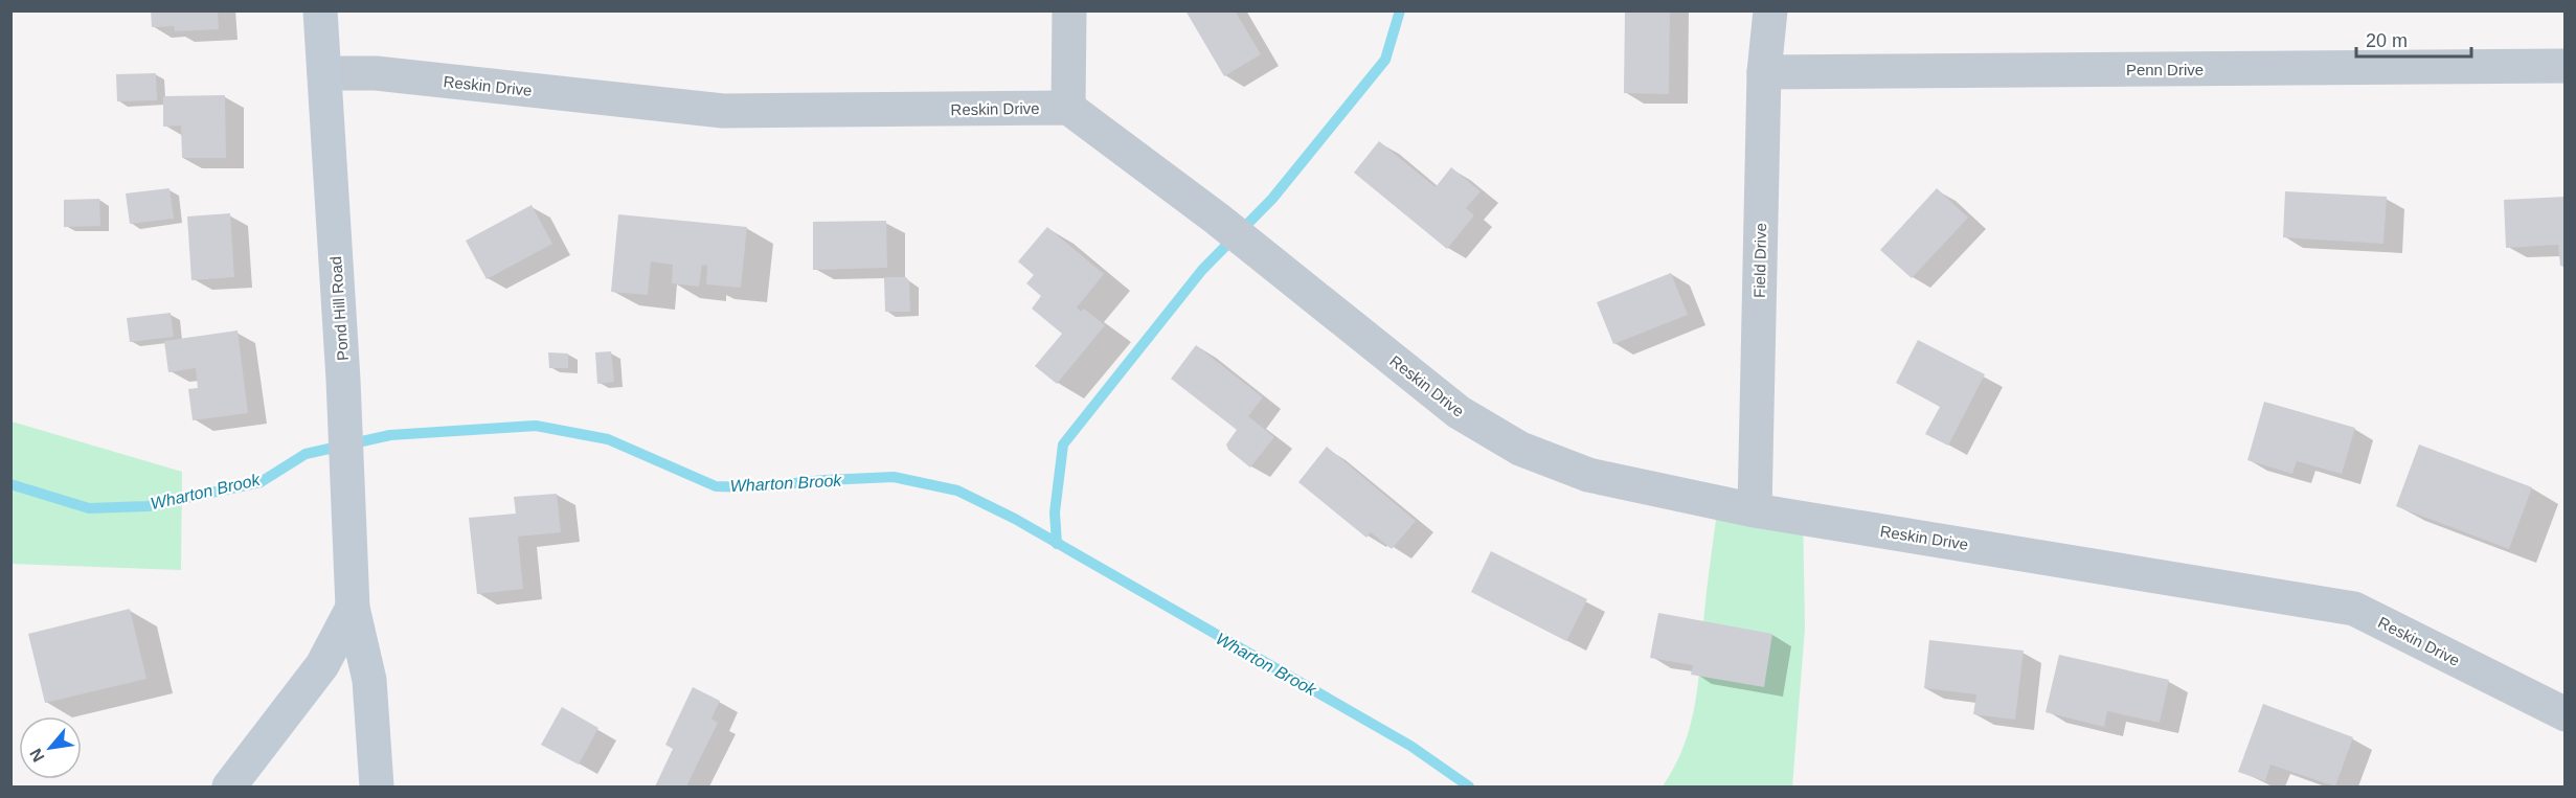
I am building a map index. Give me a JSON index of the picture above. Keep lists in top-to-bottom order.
{
  "streets": {
    "main road": ["Pond Hill Road"],
    "street": ["Penn Drive", "Reskin Drive", "Field Drive"]
  },
  "crossings": [
    ["Penn Drive", "Field Drive"],
    ["Reskin Drive", "Field Drive"],
    ["Reskin Drive", "Pond Hill Road"]
  ],
  "water": ["Wharton Brook"],
  "scale_bar": "20 m",
  "north": "bottom left"
}
